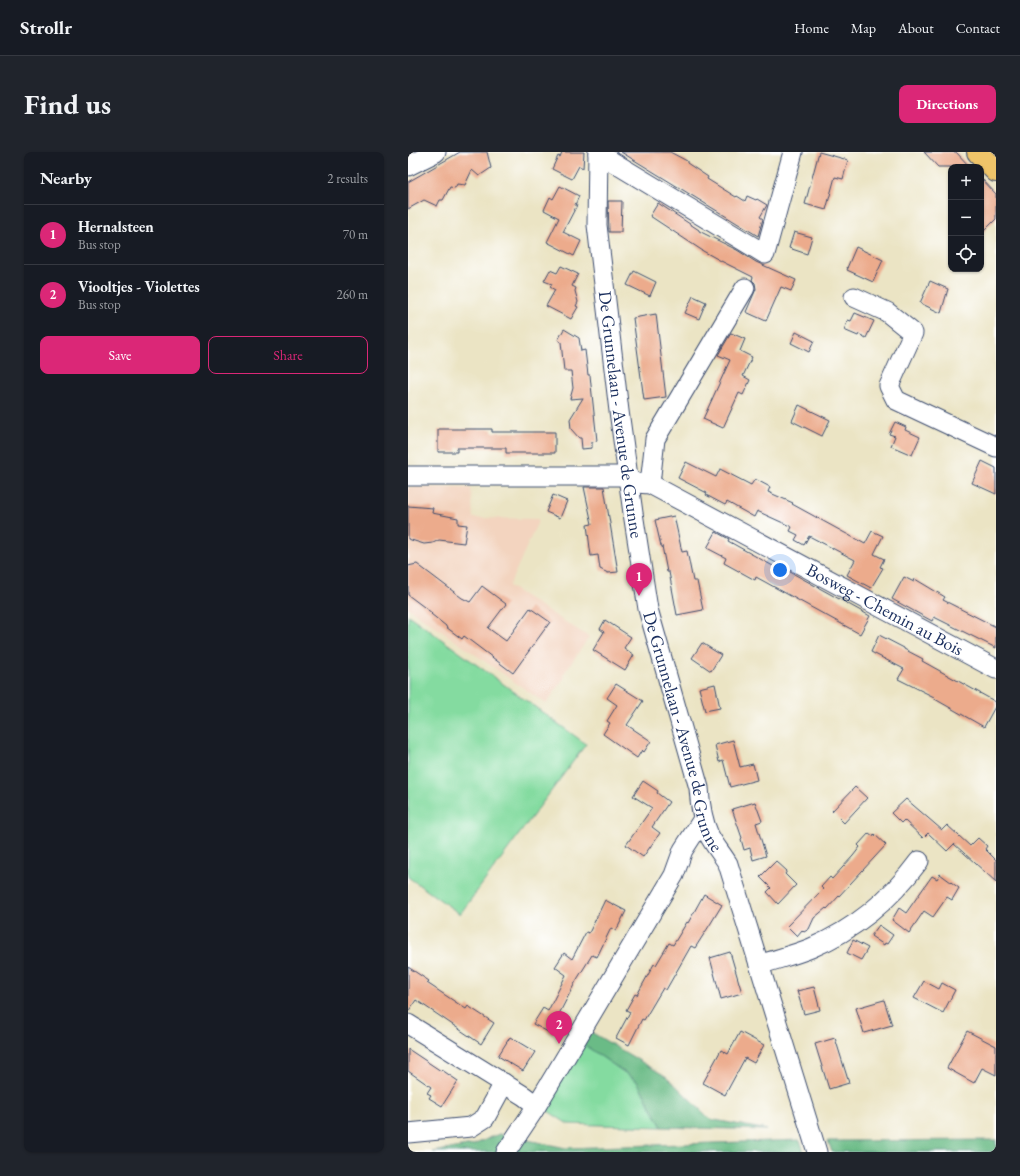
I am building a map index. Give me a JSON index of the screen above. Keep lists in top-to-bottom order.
{
  "streets": {
    "street": ["De Grunnelaan - Avenue de Grunne", "Bosweg - Chemin au Bois"]
  },
  "crossings": [
    ["De Grunnelaan - Avenue de Grunne", "Bosweg - Chemin au Bois"]
  ],
  "page": {
    "header": "Strollr",
    "nav": [
      "Home",
      "Map",
      "About",
      "Contact"
    ],
    "buttons": [
      "Directions",
      ["Save", "Share"]
    ],
    "title": "Find us",
    "heading": ["Nearby", "2 results"],
    "map_buttons": ["+", "−"],
    "list": [
      {
        "mark": "1",
        "name": "Hernalsteen",
        "note": "Bus stop",
        "value": "70 m"
      },
      {
        "mark": "2",
        "name": "Viooltjes - Violettes",
        "note": "Bus stop",
        "value": "260 m"
      }
    ],
    "pins": ["1", "2"]
  }
}
